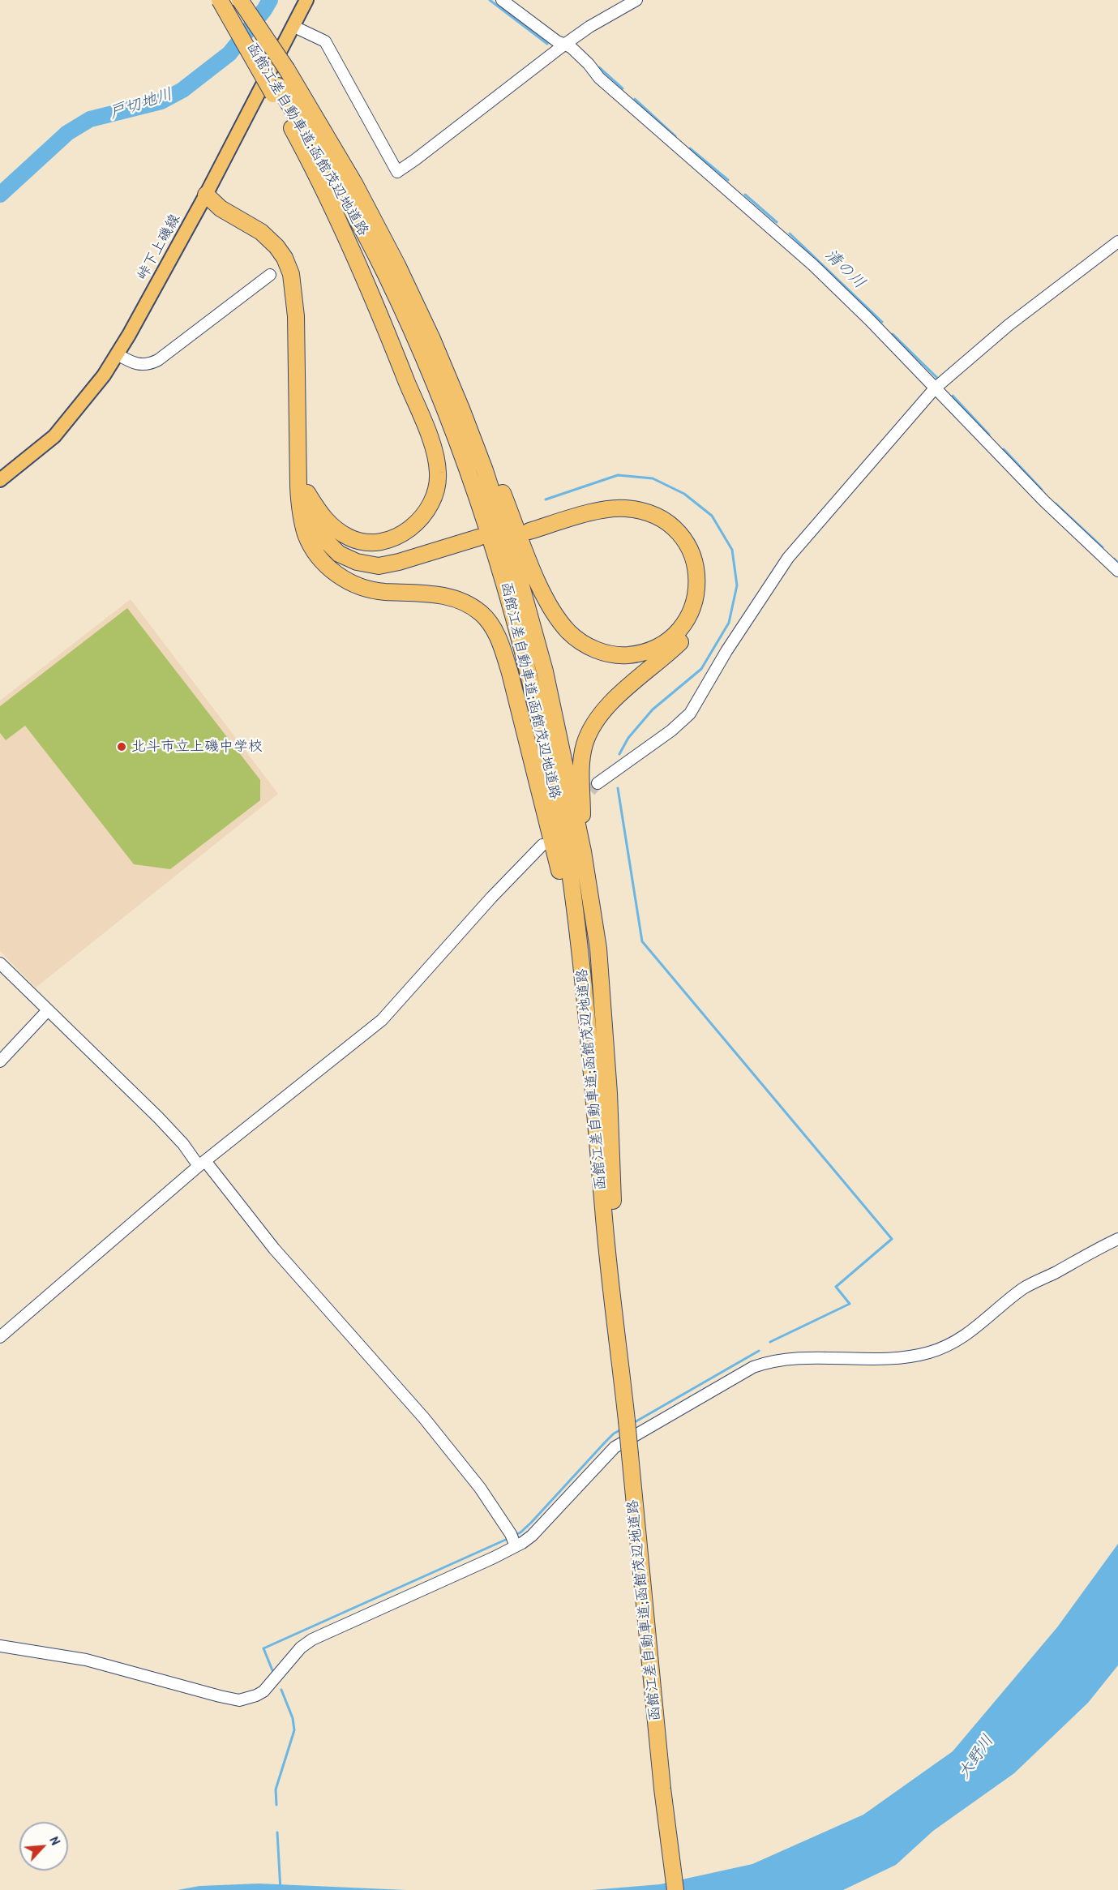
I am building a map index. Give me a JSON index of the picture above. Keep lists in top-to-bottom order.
{
  "streets": {
    "highway": ["函館江差自動車道;函館茂辺地道路"],
    "main road": ["峠下上磯線"]
  },
  "water": ["戸切地川", "清の川", "大野川"],
  "places": ["北斗市立上磯中学校"],
  "north": "top right"
}
